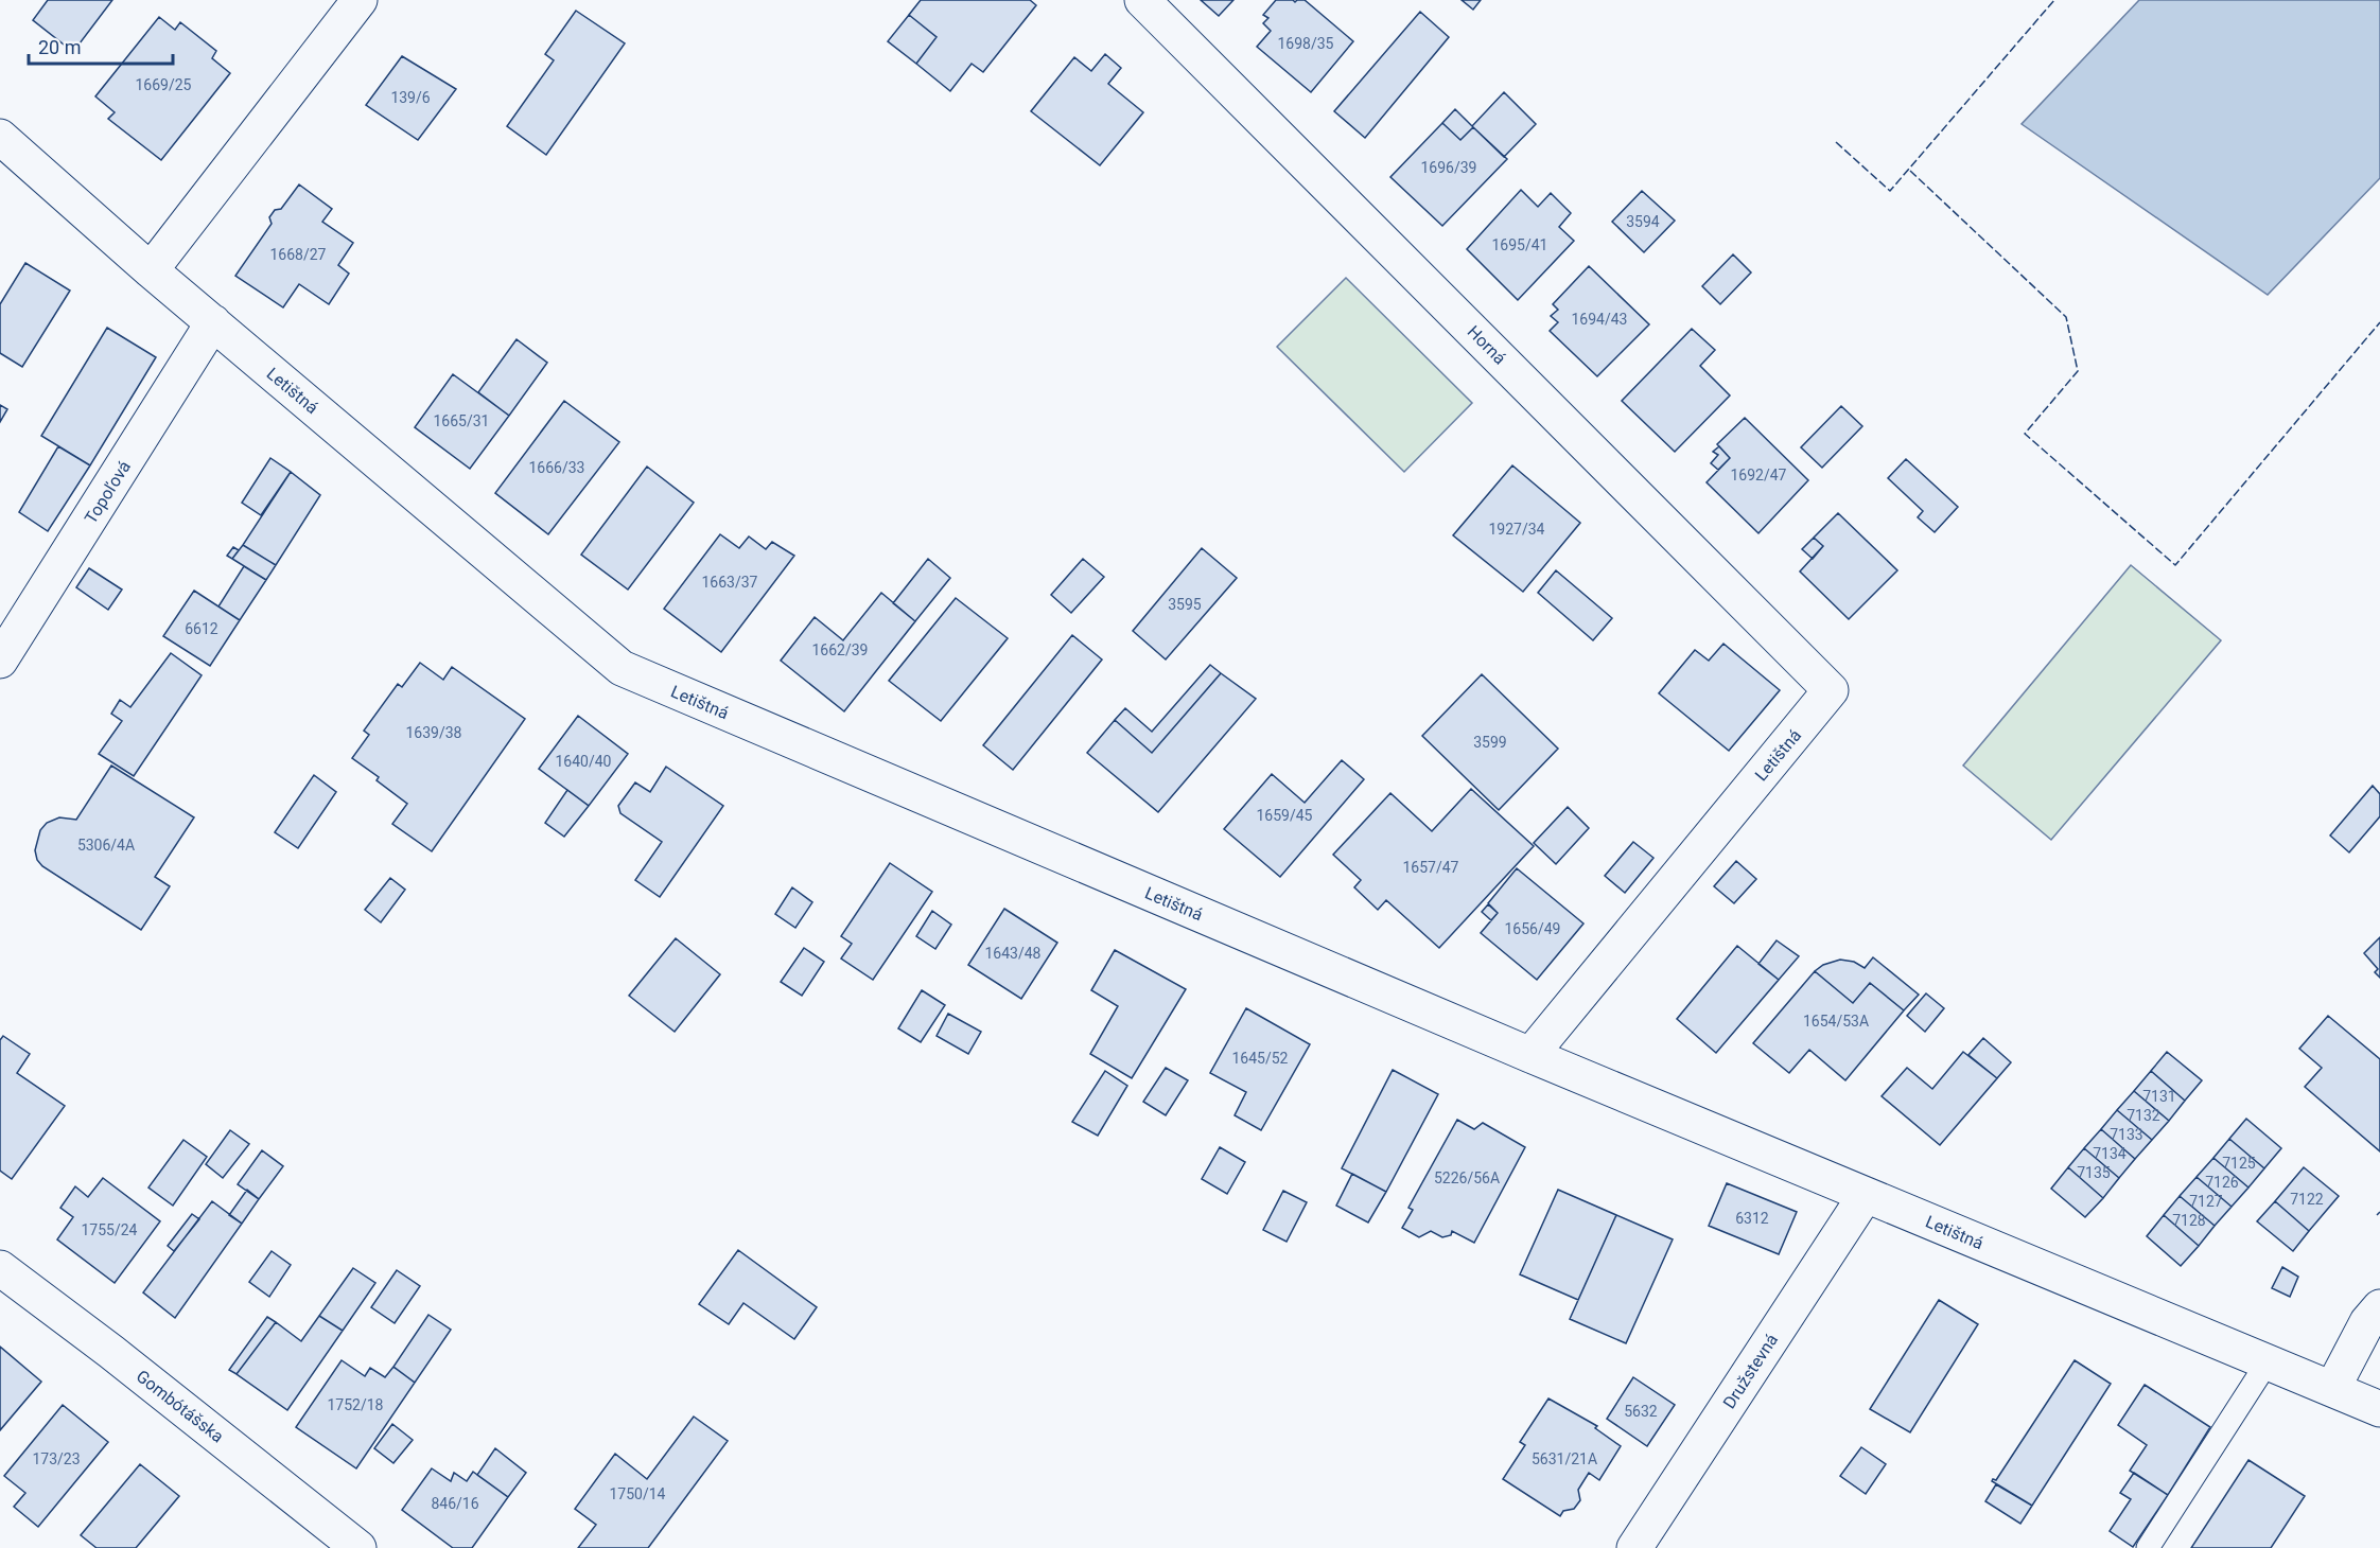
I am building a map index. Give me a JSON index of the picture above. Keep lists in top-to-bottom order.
{
  "streets": {
    "street": [
      "Horná",
      "Letištná",
      "Topoľová",
      "Družstevná",
      "Gombótášska"
    ]
  },
  "crossings": [
    ["Horná", "Letištná"],
    ["Letištná", "Topoľová"],
    ["Letištná", "Družstevná"]
  ],
  "house_numbers": [
    "1698/35",
    "1669/25",
    "139/6",
    "1696/39",
    "3594",
    "1695/41",
    "1668/27",
    "1694/43",
    "1665/31",
    "1666/33",
    "1692/47",
    "1927/34",
    "1663/37",
    "3595",
    "6612",
    "1662/39",
    "1639/38",
    "3599",
    "1640/40",
    "1659/45",
    "5306/4A",
    "1657/47",
    "1656/49",
    "1643/48",
    "1654/53A",
    "1645/52",
    "7131",
    "7132",
    "7133",
    "7134",
    "7125",
    "7135",
    "5226/56A",
    "7126",
    "7122",
    "7127",
    "6312",
    "7128",
    "1755/24",
    "1752/18",
    "5632",
    "173/23",
    "5631/21A",
    "1750/14",
    "846/16"
  ],
  "scale_bar": "20 m"
}
